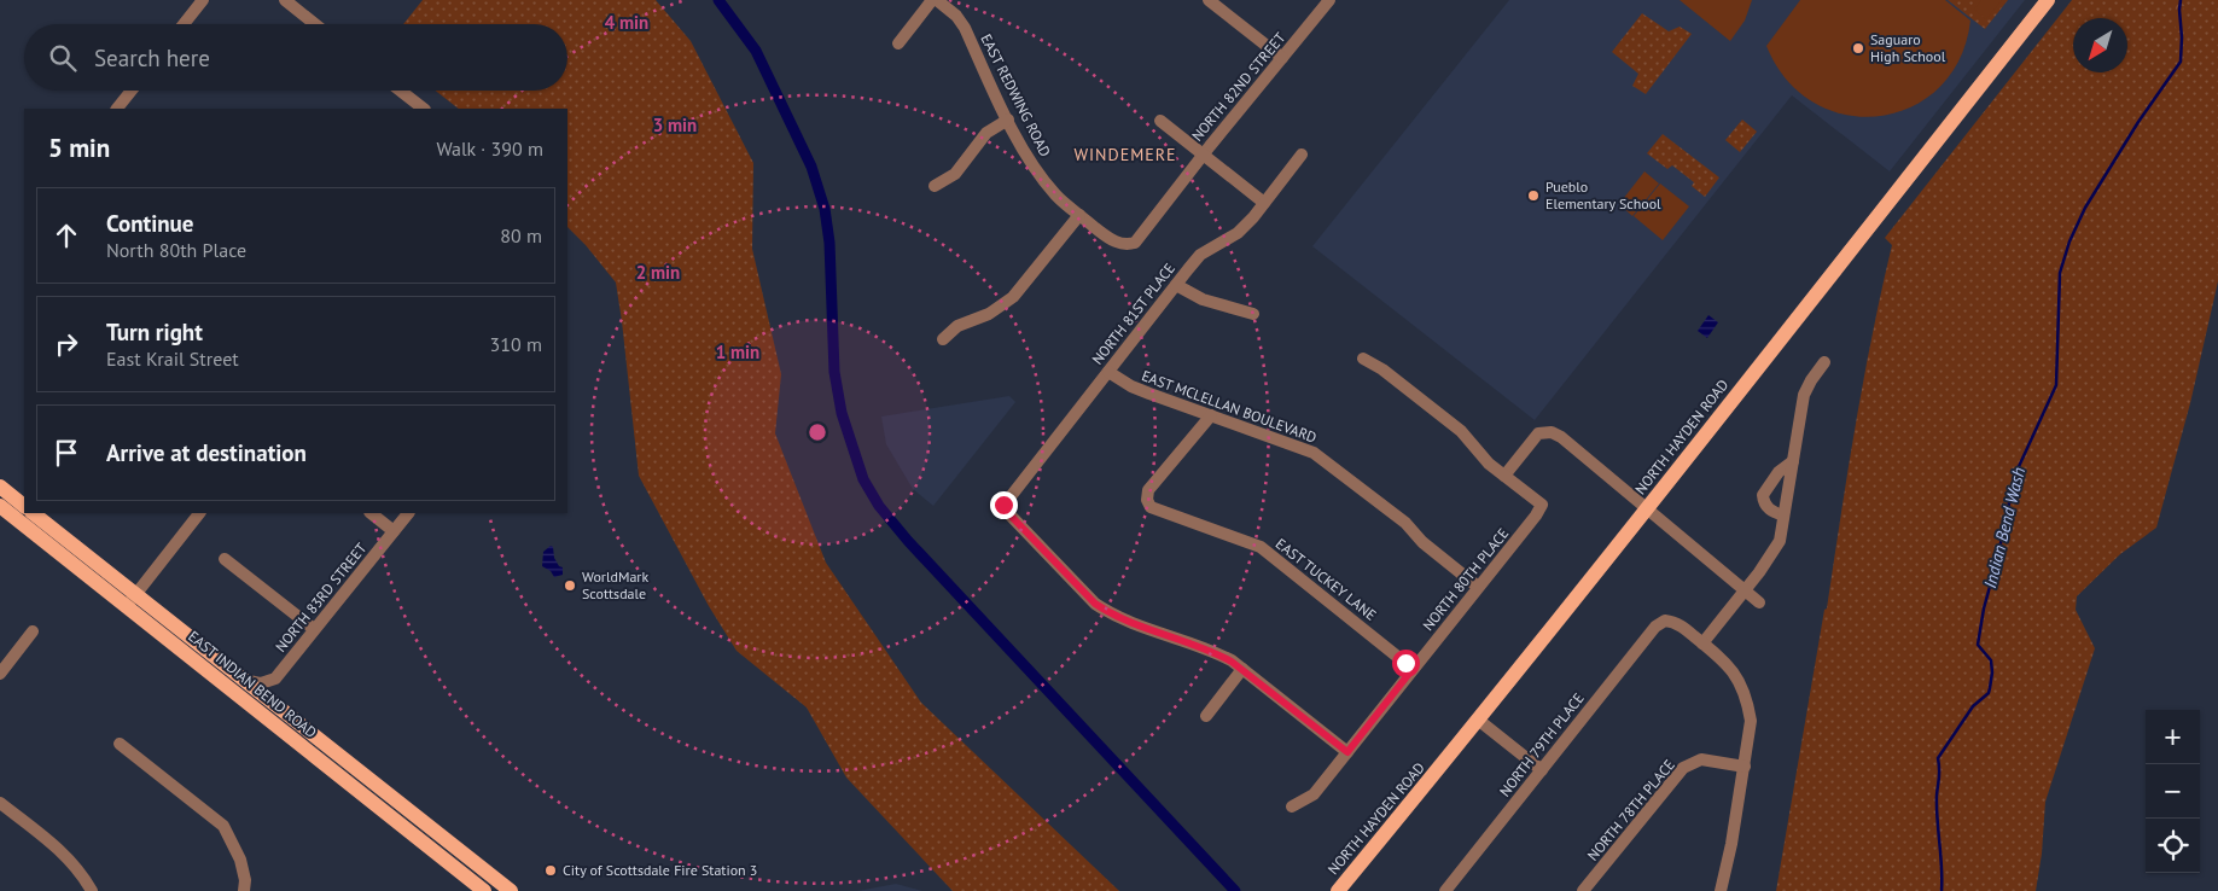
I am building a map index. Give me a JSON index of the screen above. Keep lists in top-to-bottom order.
{
  "streets": {
    "main road": ["NORTH HAYDEN ROAD", "EAST INDIAN BEND ROAD"],
    "street": [
      "NORTH 82ND STREET",
      "EAST REDWING ROAD",
      "NORTH 81ST PLACE",
      "EAST MCLELLAN BOULEVARD",
      "EAST TUCKEY LANE",
      "NORTH 80TH PLACE",
      "NORTH 83RD STREET",
      "NORTH 79TH PLACE",
      "NORTH 78TH PLACE"
    ]
  },
  "crossings": [
    ["NORTH 82ND STREET", "EAST REDWING ROAD"],
    ["NORTH 81ST PLACE", "EAST MCLELLAN BOULEVARD"],
    ["EAST MCLELLAN BOULEVARD", "EAST TUCKEY LANE"],
    ["EAST MCLELLAN BOULEVARD", "NORTH 80TH PLACE"],
    ["EAST TUCKEY LANE", "NORTH 80TH PLACE"],
    ["NORTH 83RD STREET", "EAST INDIAN BEND ROAD"]
  ],
  "districts": ["WINDEMERE"],
  "water": ["Indian Bend Wash"],
  "places": [
    "Saguaro High School",
    "Pueblo Elementary School",
    "WorldMark Scottsdale",
    "City of Scottsdale Fire Station 3"
  ],
  "north": "bottom left",
  "page": {
    "search": "Search here",
    "heading": ["5 min", "Walk · 390 m"],
    "list": [
      ["Continue", "North 80th Place", "80 m"],
      ["Turn right", "East Krail Street", "310 m"],
      "Arrive at destination"
    ],
    "map_buttons": ["+", "−"]
  },
  "rings": [
    "4 min",
    "3 min",
    "2 min",
    "1 min"
  ]
}
